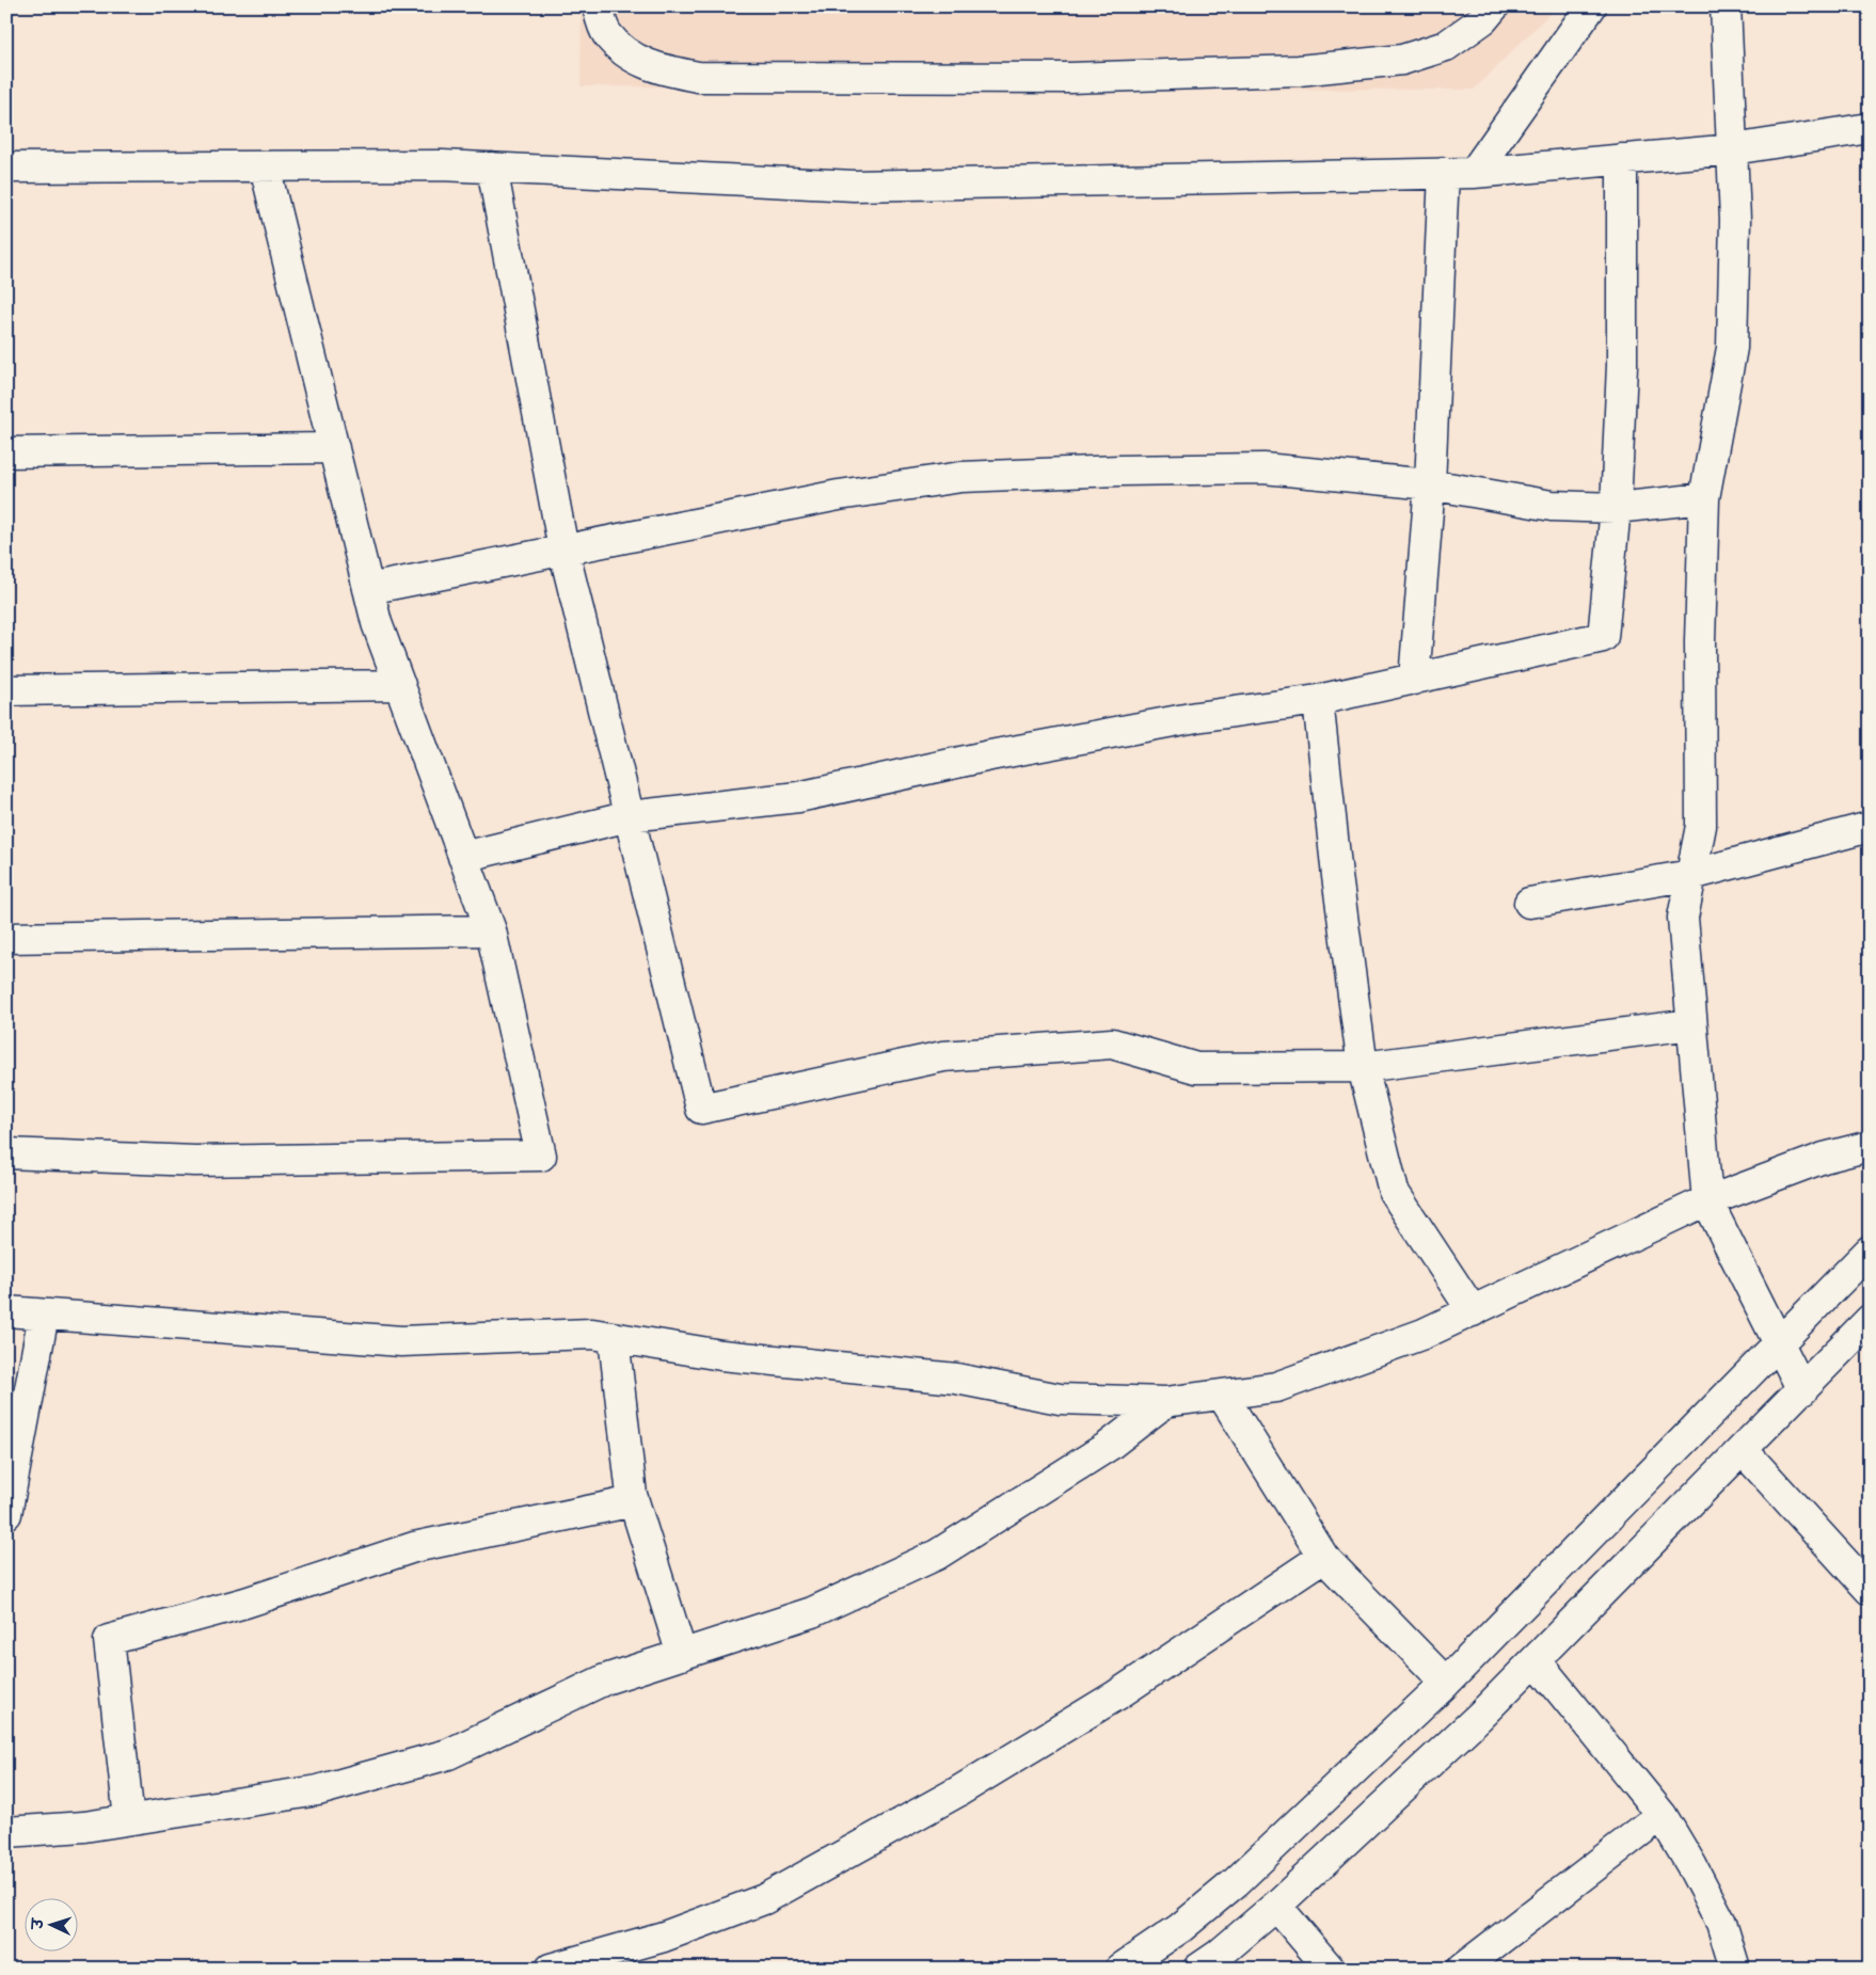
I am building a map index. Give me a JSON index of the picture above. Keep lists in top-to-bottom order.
{
  "north": "left"
}
